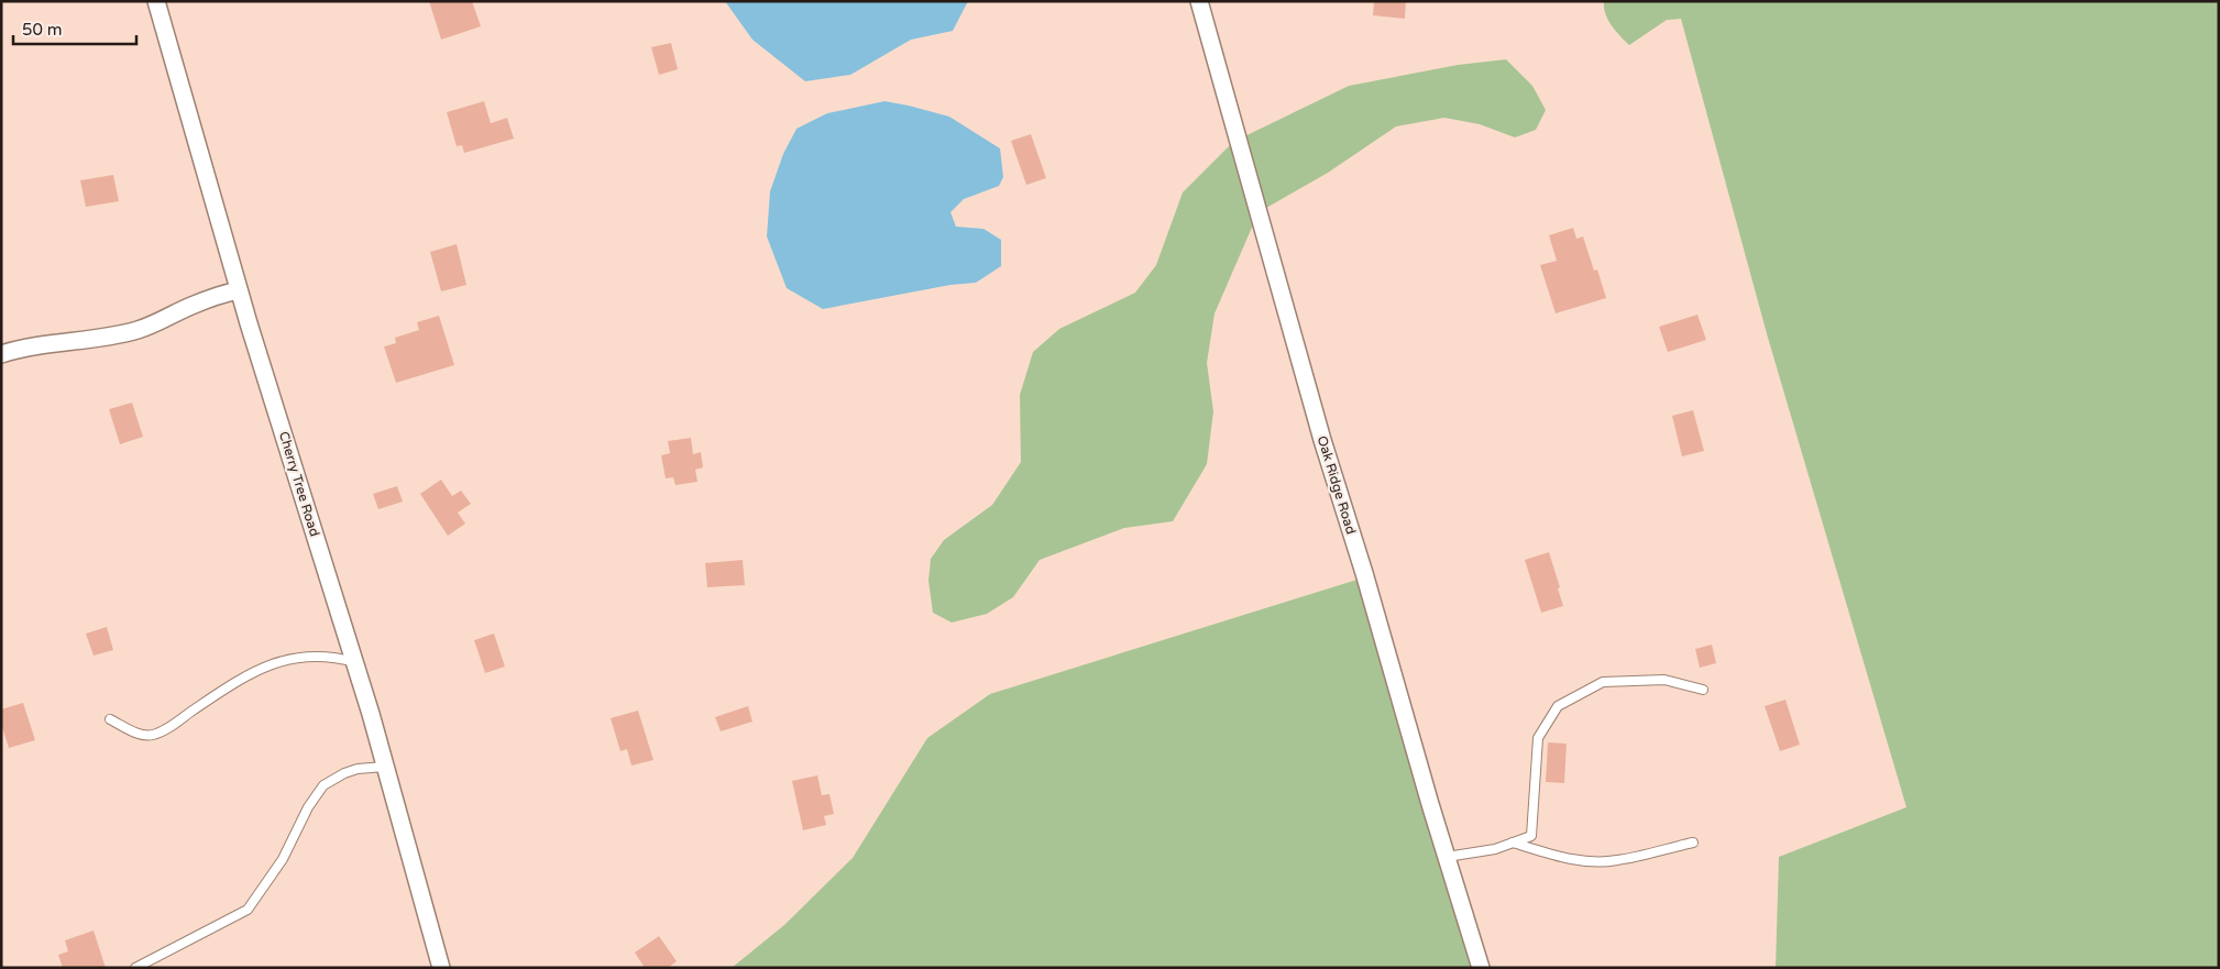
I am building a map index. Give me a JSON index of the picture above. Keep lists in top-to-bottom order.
{
  "streets": {
    "street": ["Cherry Tree Road", "Oak Ridge Road"]
  },
  "scale_bar": "50 m"
}
